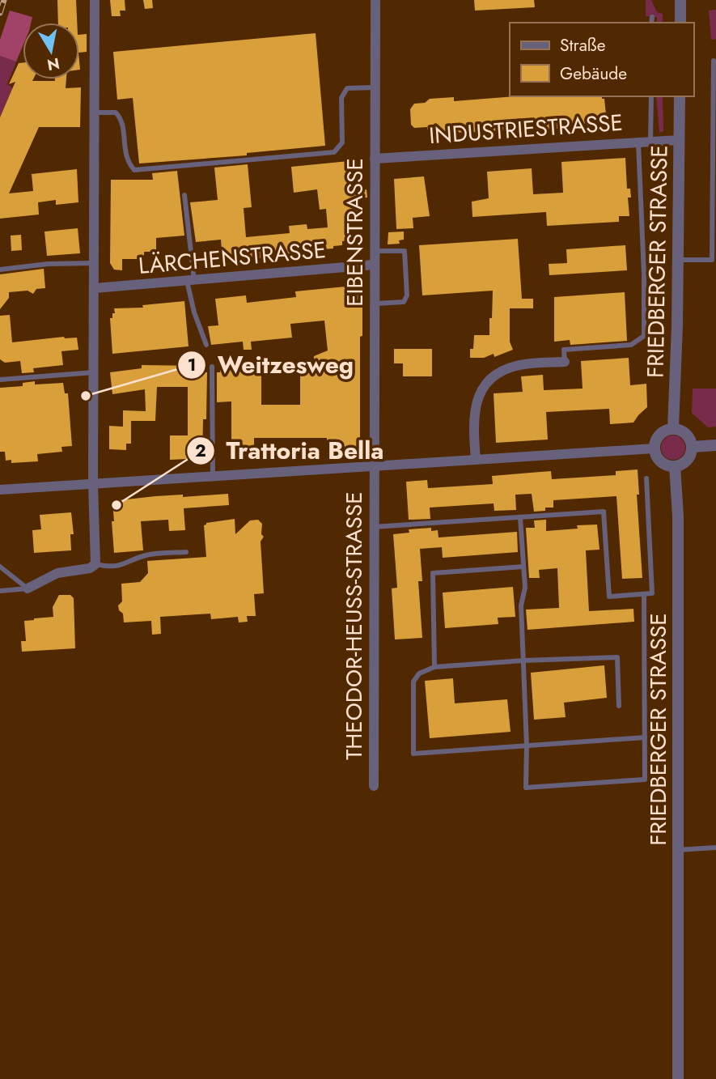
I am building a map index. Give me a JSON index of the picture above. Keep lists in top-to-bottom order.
{
  "streets": {
    "street": [
      "INDUSTRIESTRASSE",
      "EIBENSTRASSE",
      "LÄRCHENSTRASSE",
      "FRIEDBERGER STRASSE",
      "THEODOR-HEUSS-STRASSE"
    ]
  },
  "crossings": [
    ["INDUSTRIESTRASSE", "EIBENSTRASSE"],
    ["INDUSTRIESTRASSE", "FRIEDBERGER STRASSE"],
    ["EIBENSTRASSE", "LÄRCHENSTRASSE"],
    ["EIBENSTRASSE", "THEODOR-HEUSS-STRASSE"],
    ["FRIEDBERGER STRASSE", "THEODOR-HEUSS-STRASSE"]
  ],
  "places": ["Weitzesweg", "Trattoria Bella"],
  "legend": ["Straße", "Gebäude"],
  "north": "bottom"
}
